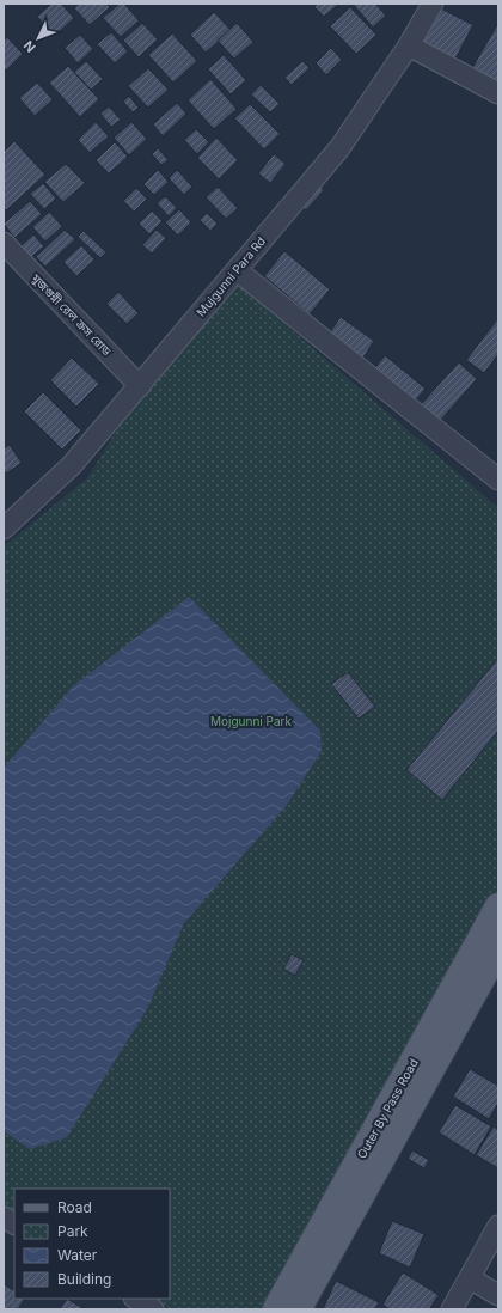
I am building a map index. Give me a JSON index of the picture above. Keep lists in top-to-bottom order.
{
  "streets": {
    "main road": ["Outer By Pass Road"],
    "street": ["Mujgunni Para Rd", "মুজগুন্নী রেল ক্রস রোড"]
  },
  "crossings": [
    ["Mujgunni Para Rd", "মুজগুন্নী রেল ক্রস রোড"]
  ],
  "parks": ["Mojgunni Park"],
  "legend": [
    "Road",
    "Park",
    "Water",
    "Building"
  ],
  "north": "bottom left"
}
